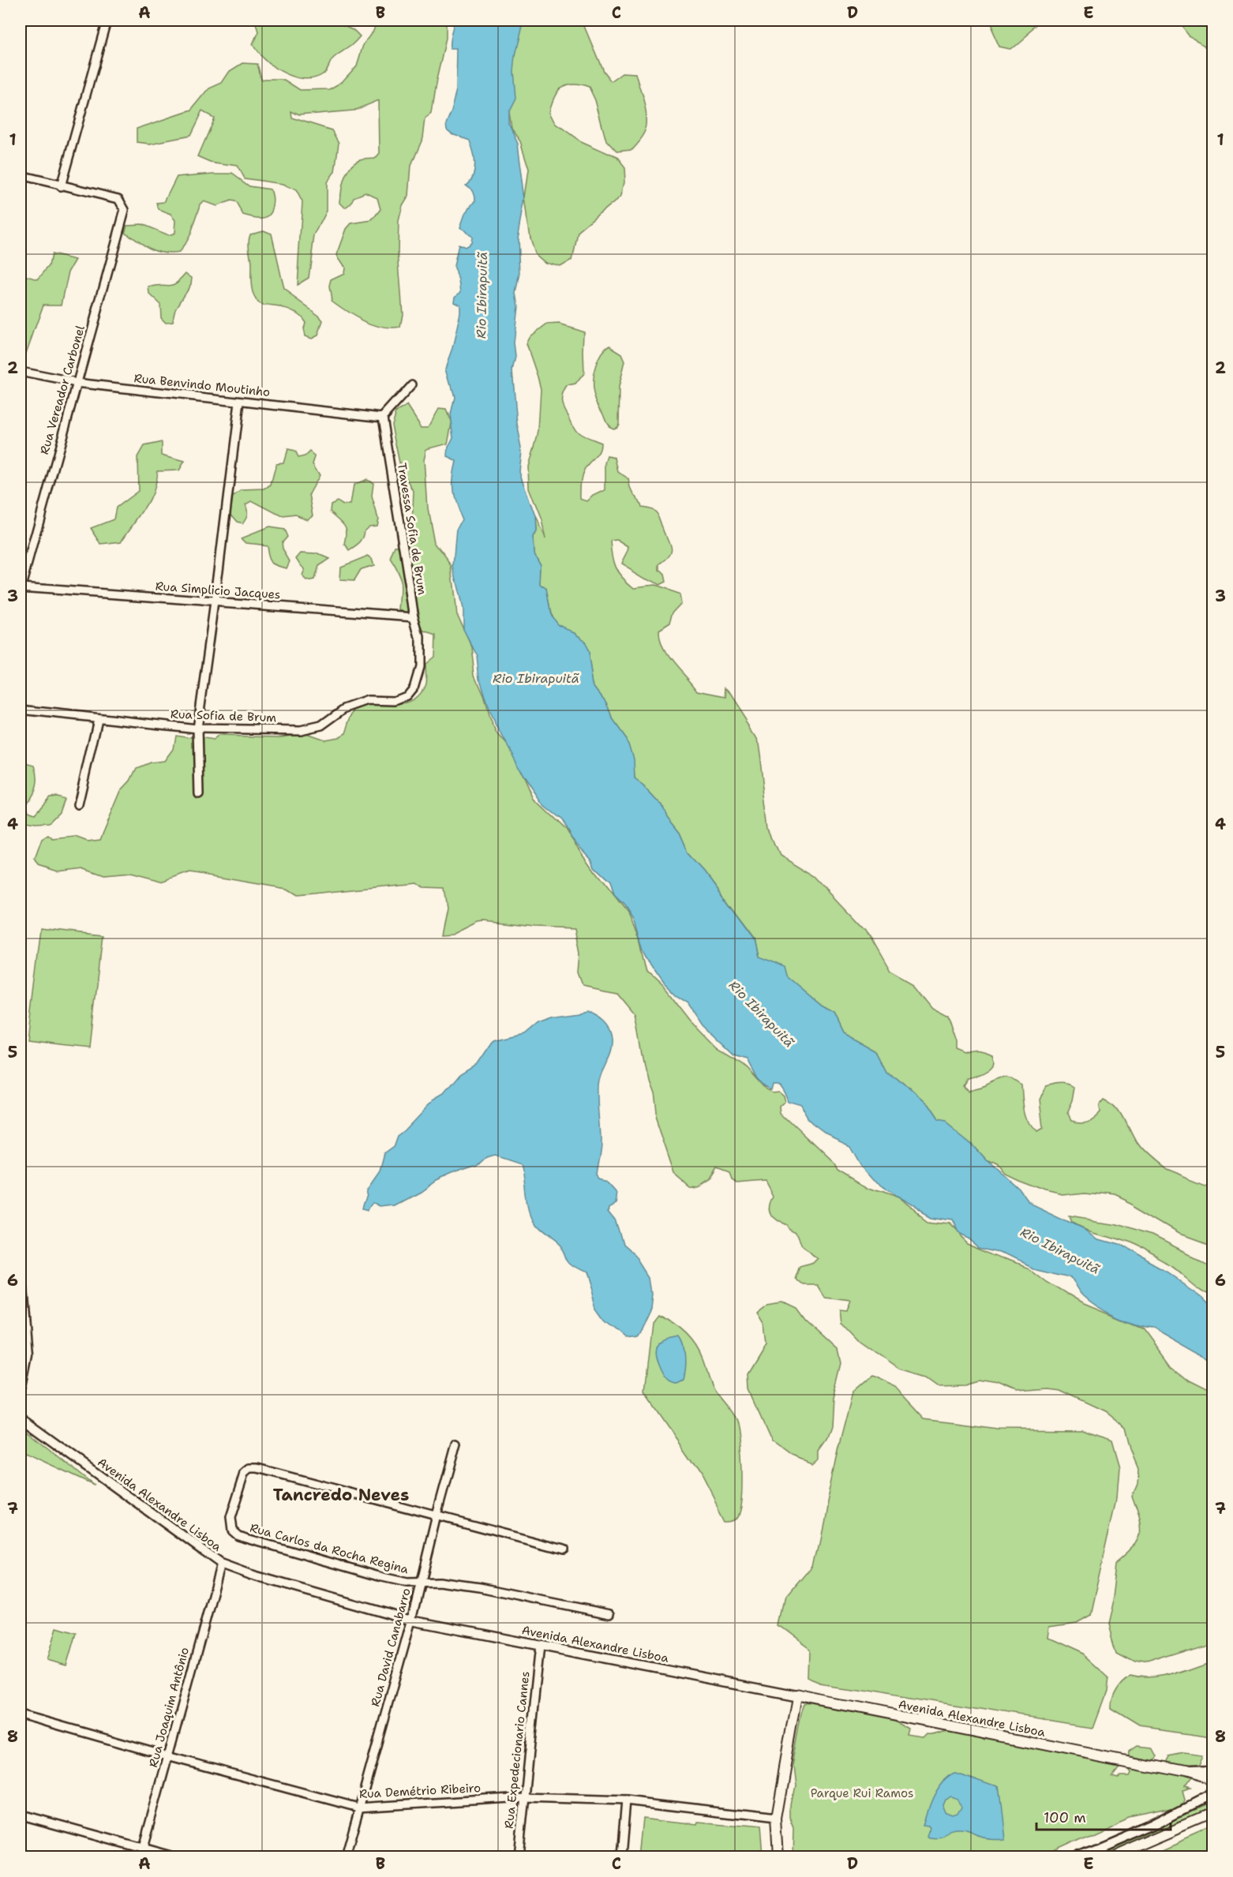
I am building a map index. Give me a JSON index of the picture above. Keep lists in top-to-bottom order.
{
  "streets": {
    "main road": ["Avenida Alexandre Lisboa"],
    "street": [
      "Rua Benvindo Moutinho",
      "Rua Vereador Carbonel",
      "Travessa Sofia de Brum",
      "Rua Simplicio Jacques",
      "Rua Sofia de Brum",
      "Rua Carlos da Rocha Regina",
      "Rua David Canabarro",
      "Rua Joaquim Antônio",
      "Rua Expedecionario Cannes",
      "Rua Demétrio Ribeiro"
    ]
  },
  "crossings": [
    ["Rua Benvindo Moutinho", "Rua Vereador Carbonel"],
    ["Rua Benvindo Moutinho", "Travessa Sofia de Brum"],
    ["Rua Vereador Carbonel", "Rua Simplicio Jacques"],
    ["Travessa Sofia de Brum", "Rua Simplicio Jacques"],
    ["Travessa Sofia de Brum", "Rua Sofia de Brum"],
    ["Avenida Alexandre Lisboa", "Rua David Canabarro"],
    ["Avenida Alexandre Lisboa", "Rua Joaquim Antônio"],
    ["Avenida Alexandre Lisboa", "Rua Expedecionario Cannes"],
    ["Rua Carlos da Rocha Regina", "Rua David Canabarro"],
    ["Rua David Canabarro", "Rua Demétrio Ribeiro"],
    ["Rua Joaquim Antônio", "Rua Demétrio Ribeiro"],
    ["Rua Expedecionario Cannes", "Rua Demétrio Ribeiro"]
  ],
  "districts": ["Tancredo Neves"],
  "water": ["Rio Ibirapuitã"],
  "parks": ["Parque Rui Ramos"],
  "scale_bar": "100 m",
  "grid": {
    "columns": [
      "A",
      "B",
      "C",
      "D",
      "E"
    ],
    "rows": [
      "1",
      "2",
      "3",
      "4",
      "5",
      "6",
      "7",
      "8"
    ]
  }
}
